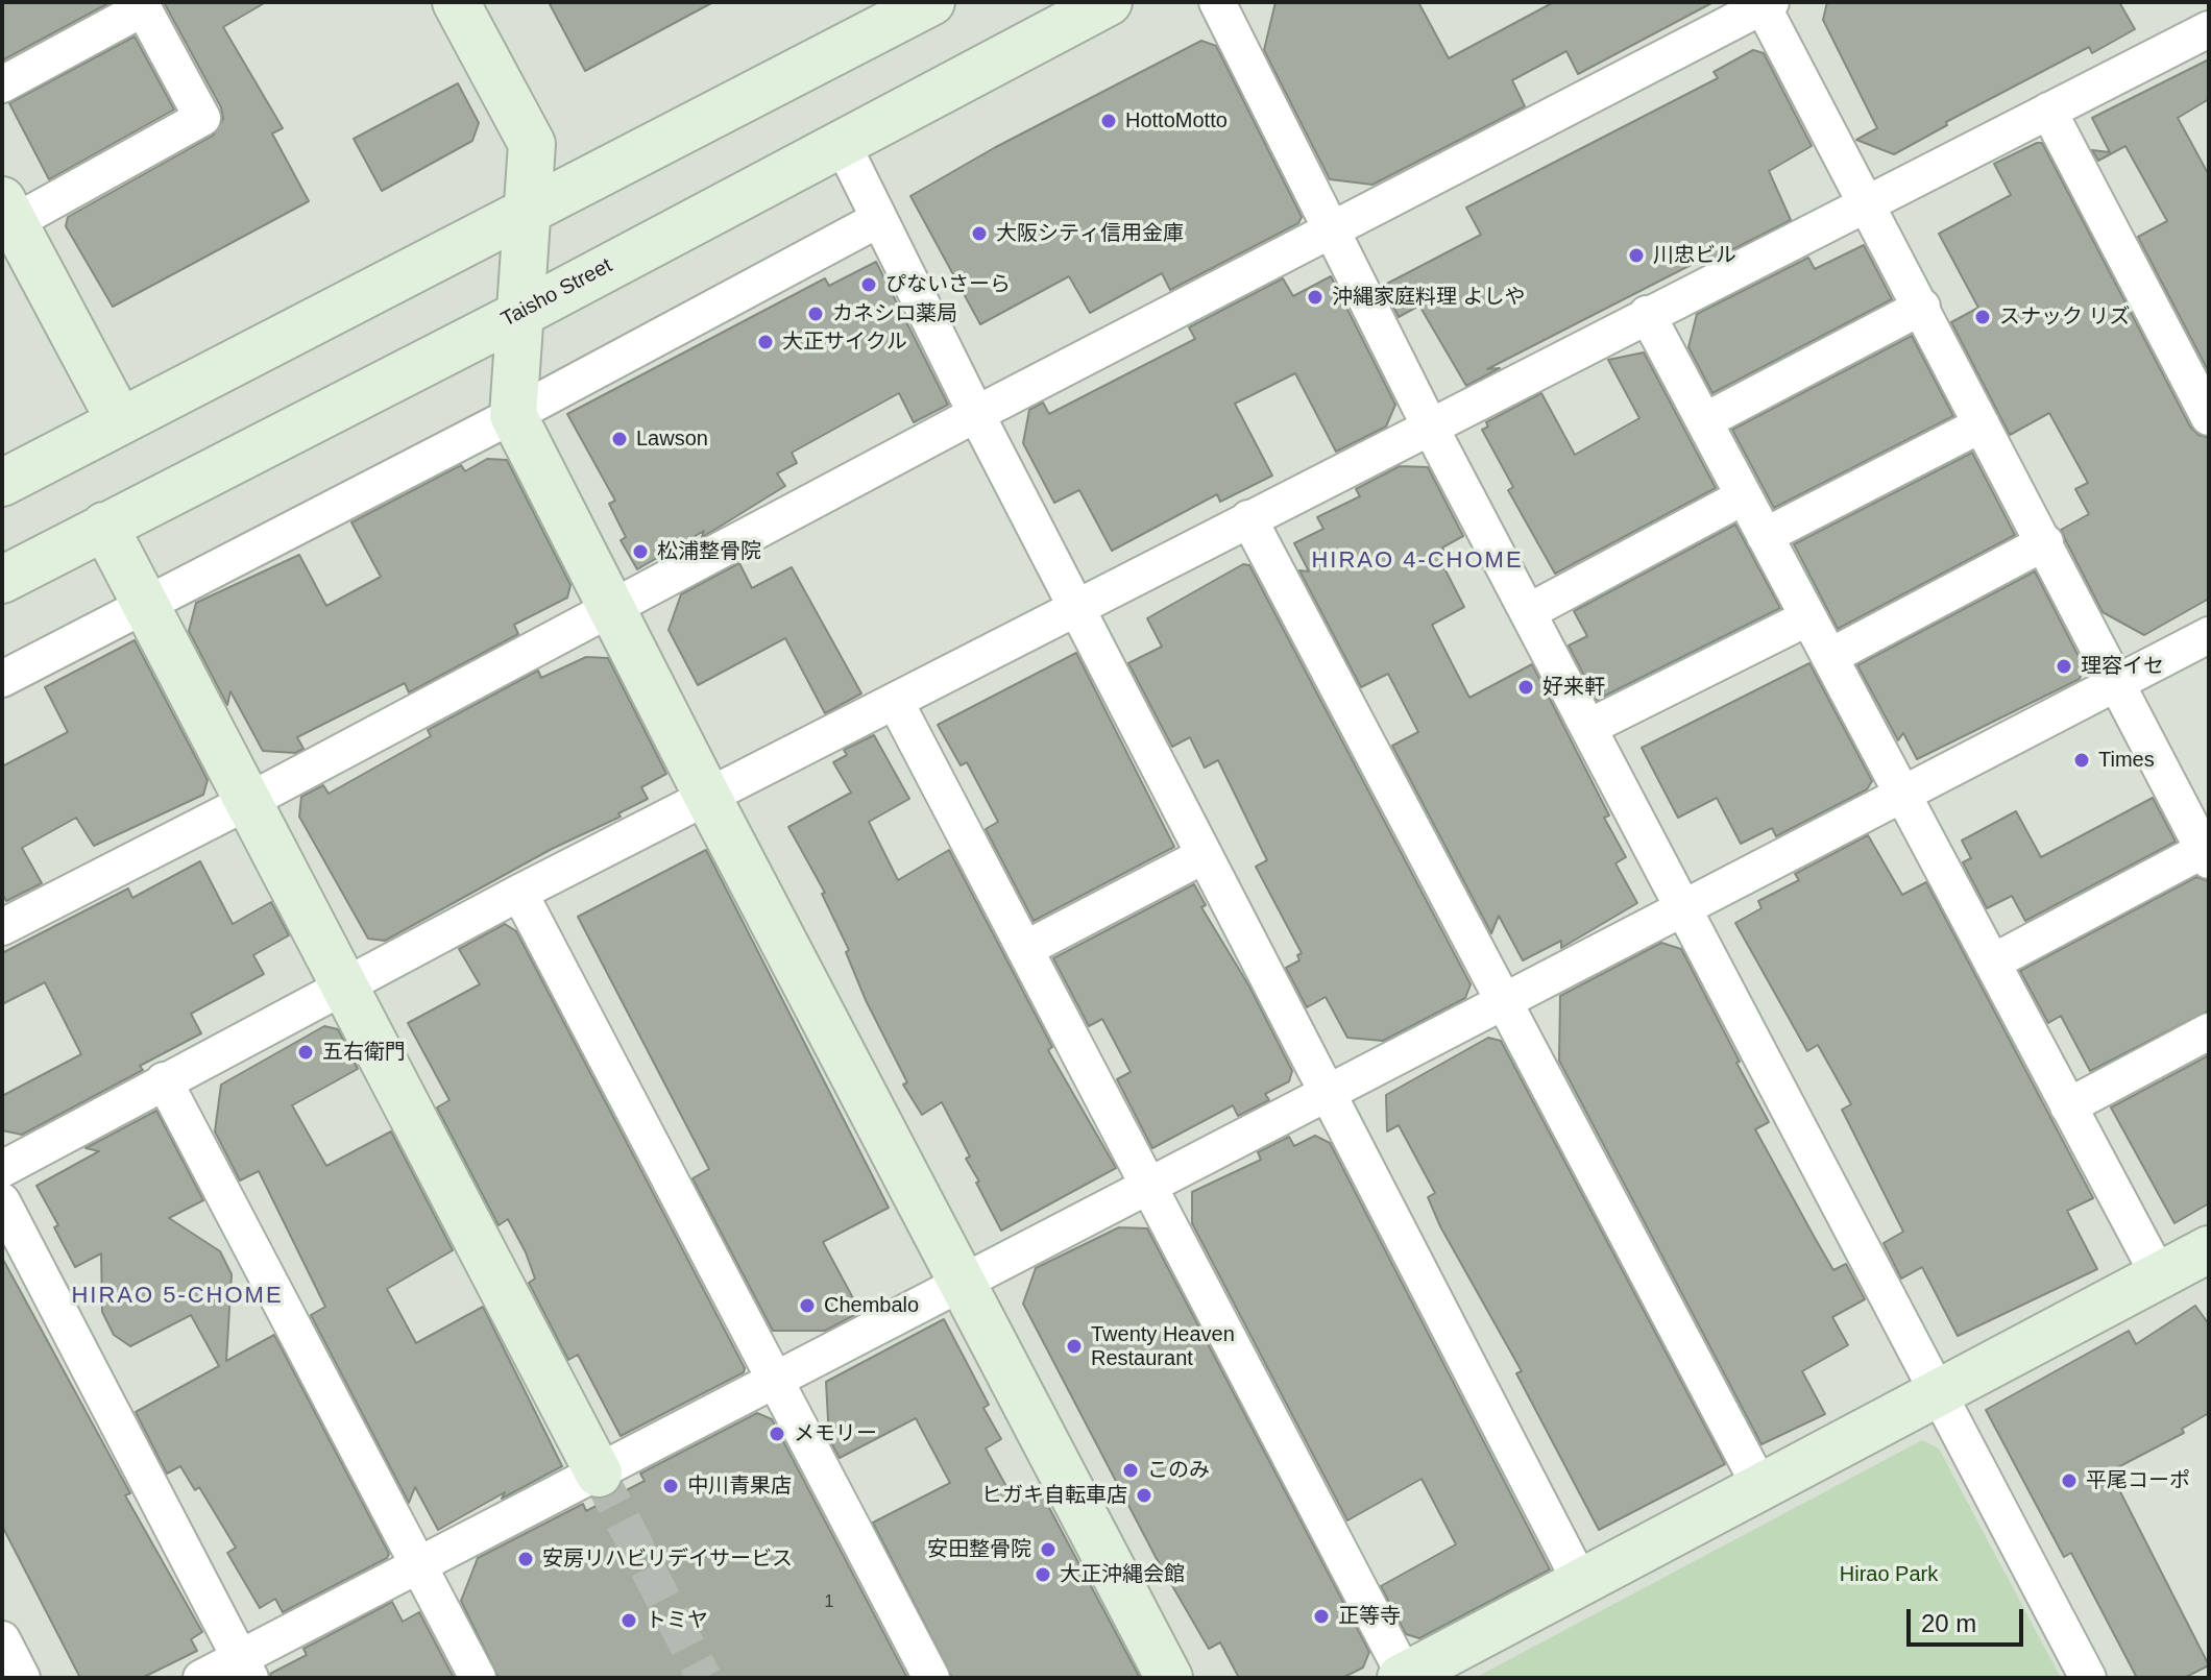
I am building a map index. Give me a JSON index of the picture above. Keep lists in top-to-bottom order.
{
  "streets": {
    "street": ["Taisho Street"]
  },
  "districts": ["HIRAO 4-CHOME", "HIRAO 5-CHOME"],
  "parks": ["Hirao Park"],
  "places": [
    "HottoMotto",
    "大阪シティ信用金庫",
    "川忠ビル",
    "ぴないさーら",
    "沖縄家庭料理 よしや",
    "カネシロ薬局",
    "スナック リズ",
    "大正サイクル",
    "Lawson",
    "松浦整骨院",
    "理容イセ",
    "好来軒",
    "Times",
    "五右衛門",
    "Chembalo",
    "Twenty Heaven Restaurant",
    "メモリー",
    "このみ",
    "平尾コーポ",
    "中川青果店",
    "ヒガキ自転車店",
    "安田整骨院",
    "安房リハビリデイサービス",
    "大正沖縄会館",
    "正等寺",
    "トミヤ"
  ],
  "house_numbers": ["1"],
  "scale_bar": "20 m"
}
